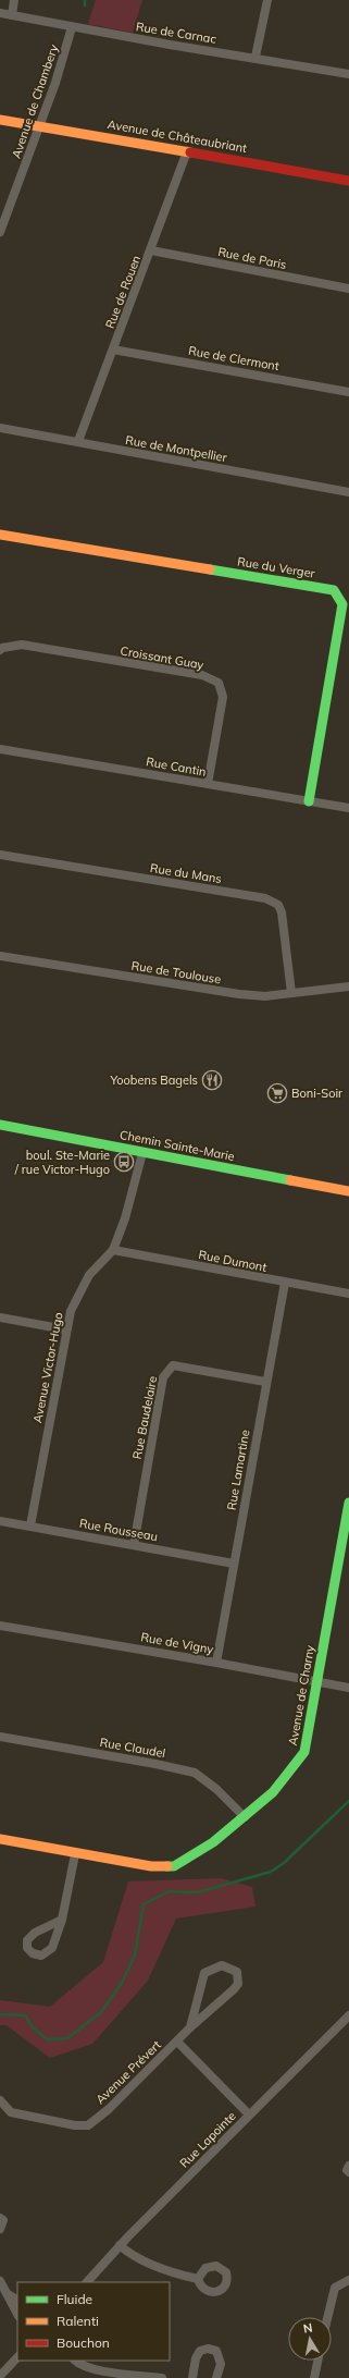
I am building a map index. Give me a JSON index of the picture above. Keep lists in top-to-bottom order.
{
  "streets": {
    "street": [
      "Rue de Carnac",
      "Avenue de Chambery",
      "Avenue de Châteaubriant",
      "Rue de Paris",
      "Rue de Rouen",
      "Rue de Clermont",
      "Rue de Montpellier",
      "Rue du Verger",
      "Croissant Guay",
      "Rue Cantin",
      "Rue du Mans",
      "Rue de Toulouse",
      "Chemin Sainte-Marie",
      "Rue Dumont",
      "Avenue Victor-Hugo",
      "Rue Baudelaire",
      "Rue Lamartine",
      "Rue Rousseau",
      "Rue de Vigny",
      "Avenue de Charny",
      "Rue Claudel",
      "Avenue Prévert",
      "Rue Lapointe"
    ]
  },
  "crossings": [
    ["Rue de Carnac", "Avenue de Chambery"],
    ["Avenue de Chambery", "Avenue de Châteaubriant"],
    ["Avenue de Châteaubriant", "Rue de Rouen"],
    ["Rue de Paris", "Rue de Rouen"],
    ["Rue de Rouen", "Rue de Clermont"],
    ["Rue de Rouen", "Rue de Montpellier"],
    ["Rue du Verger", "Rue Cantin"],
    ["Croissant Guay", "Rue Cantin"],
    ["Rue du Mans", "Rue de Toulouse"],
    ["Chemin Sainte-Marie", "Avenue Victor-Hugo"],
    ["Rue Dumont", "Avenue Victor-Hugo"],
    ["Rue Dumont", "Rue Lamartine"],
    ["Avenue Victor-Hugo", "Rue Rousseau"],
    ["Rue Baudelaire", "Rue Lamartine"],
    ["Rue Baudelaire", "Rue Rousseau"],
    ["Rue Lamartine", "Rue Rousseau"],
    ["Rue Lamartine", "Rue de Vigny"],
    ["Rue de Vigny", "Avenue de Charny"],
    ["Avenue de Charny", "Rue Claudel"],
    ["Avenue Prévert", "Rue Lapointe"]
  ],
  "places": {
    "restaurant": ["Yoobens Bagels"],
    "supermarket": ["Boni-Soir"],
    "bus stop": ["boul. Ste-Marie / rue Victor-Hugo"]
  },
  "legend": ["Fluide", "Ralenti", "Bouchon"],
  "north": "top"
}
